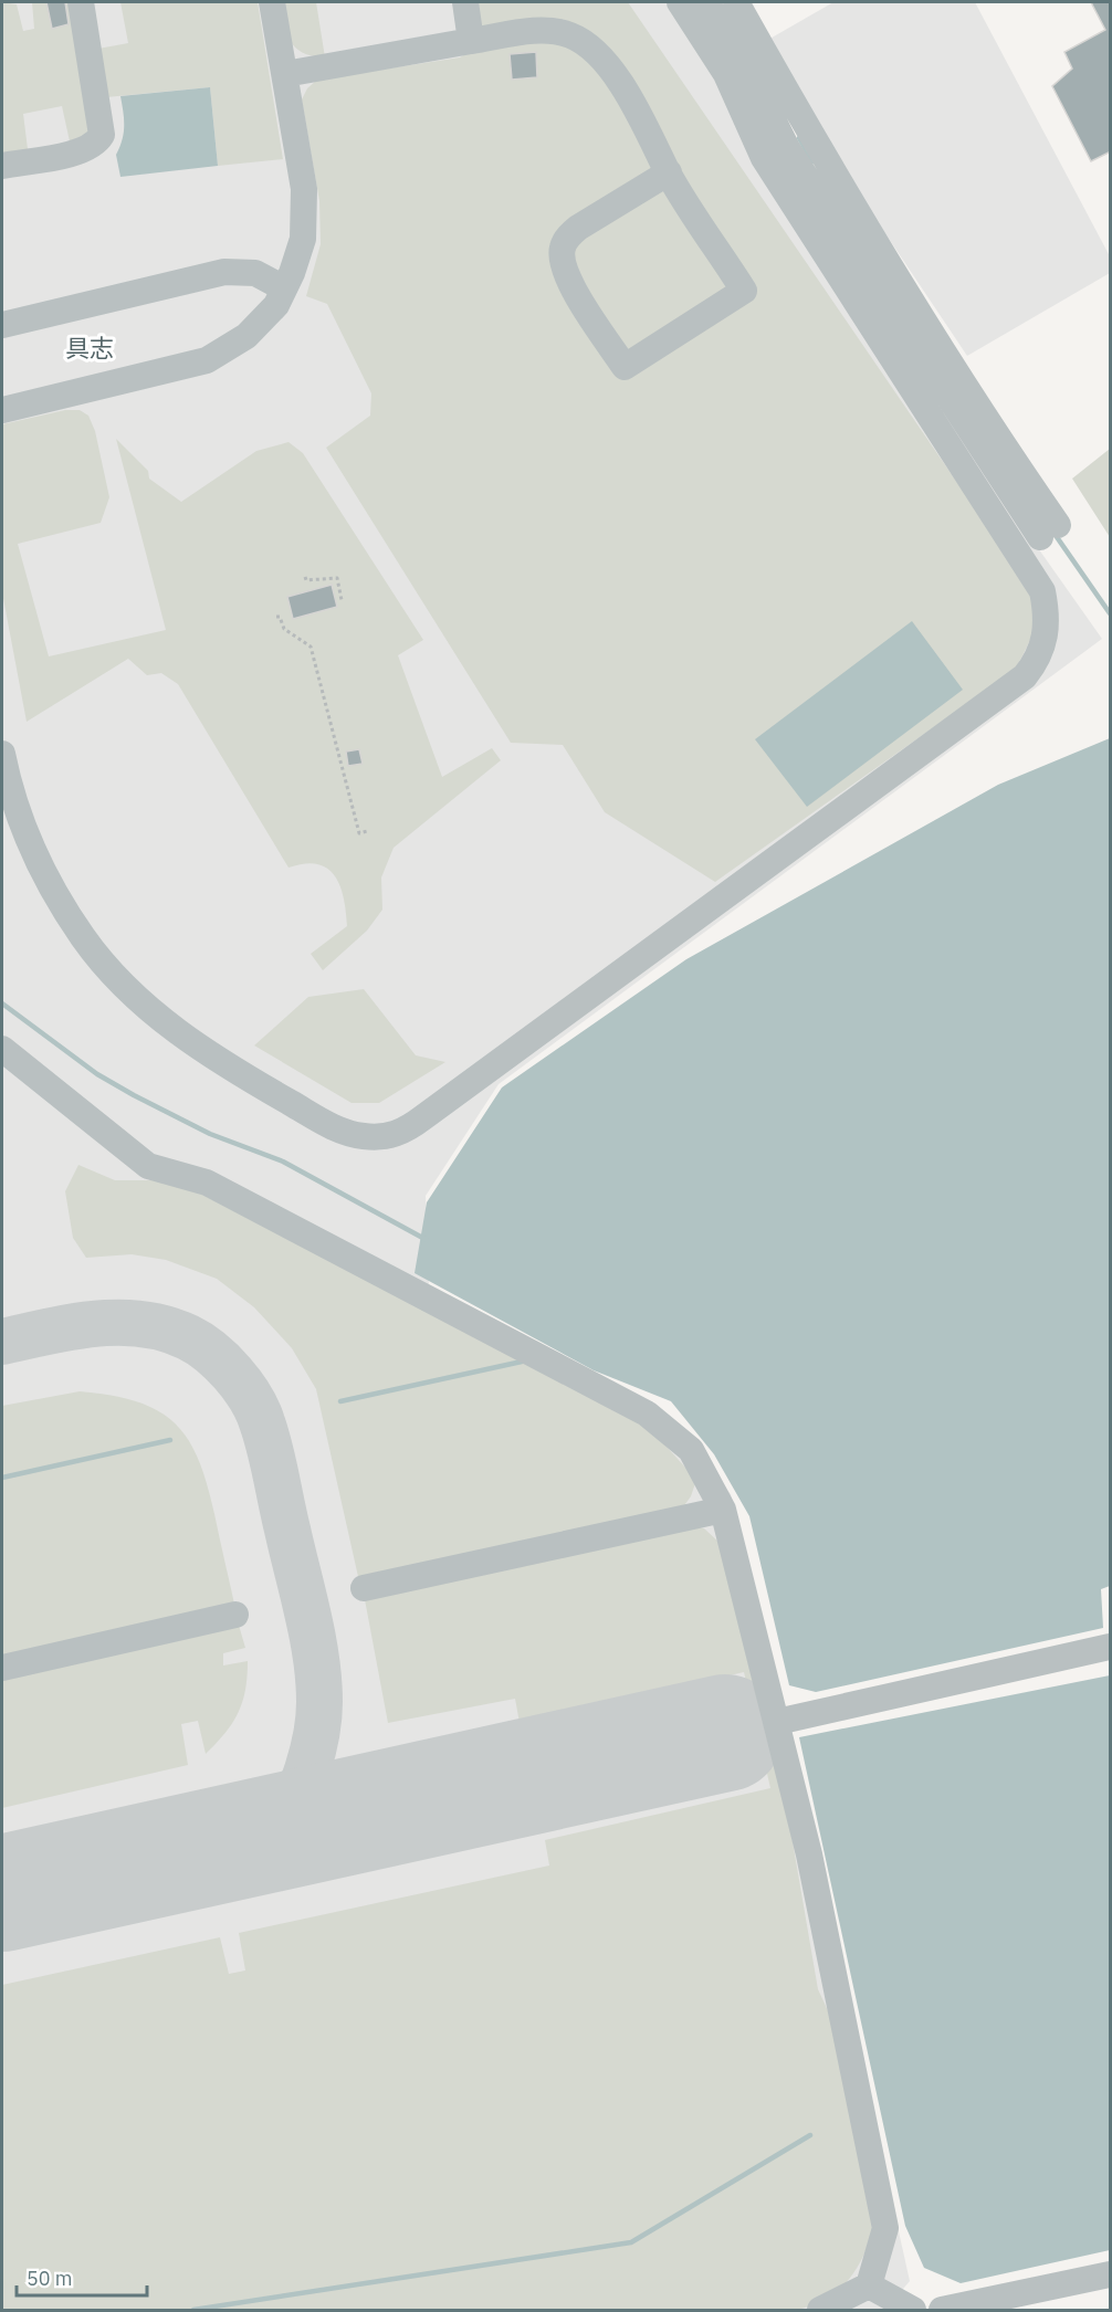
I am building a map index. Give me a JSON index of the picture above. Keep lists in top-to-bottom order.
{
  "districts": ["具志"],
  "scale_bar": "50 m"
}
